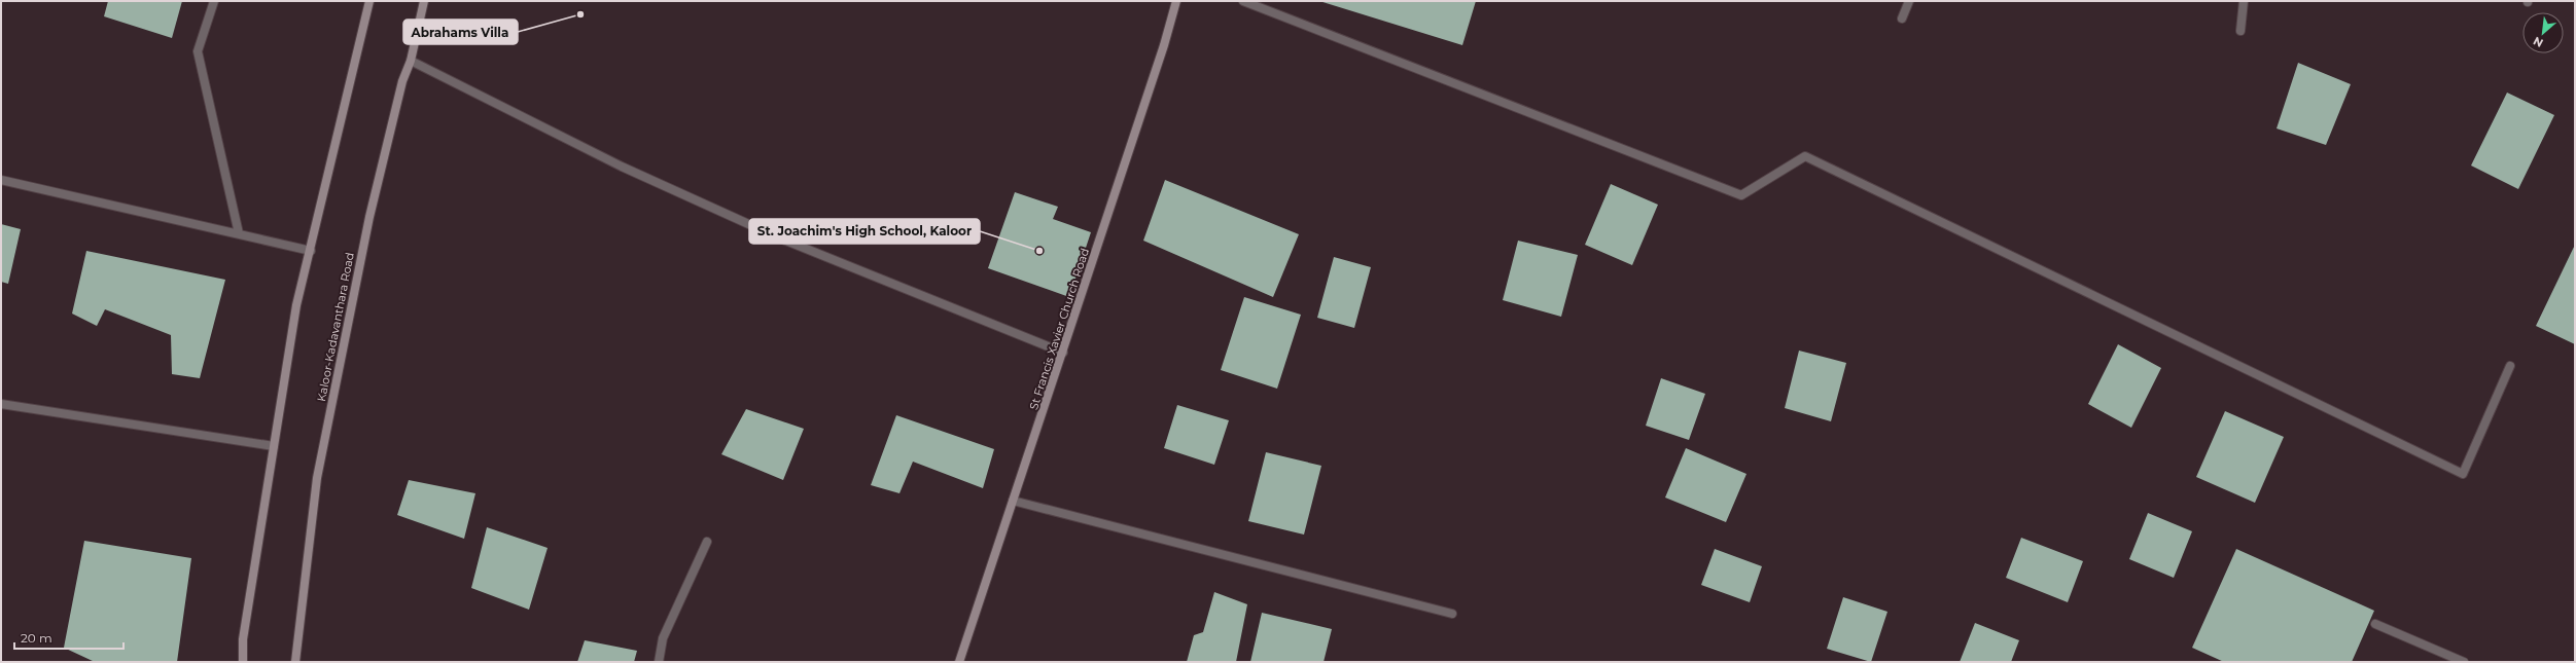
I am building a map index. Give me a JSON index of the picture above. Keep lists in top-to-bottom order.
{
  "streets": {
    "main road": ["Kaloor-Kadavanthara Road", "St Francis Xavier Church Road"]
  },
  "places": ["Abrahams Villa", "St. Joachim's High School, Kaloor"],
  "scale_bar": "20 m",
  "north": "bottom left"
}
